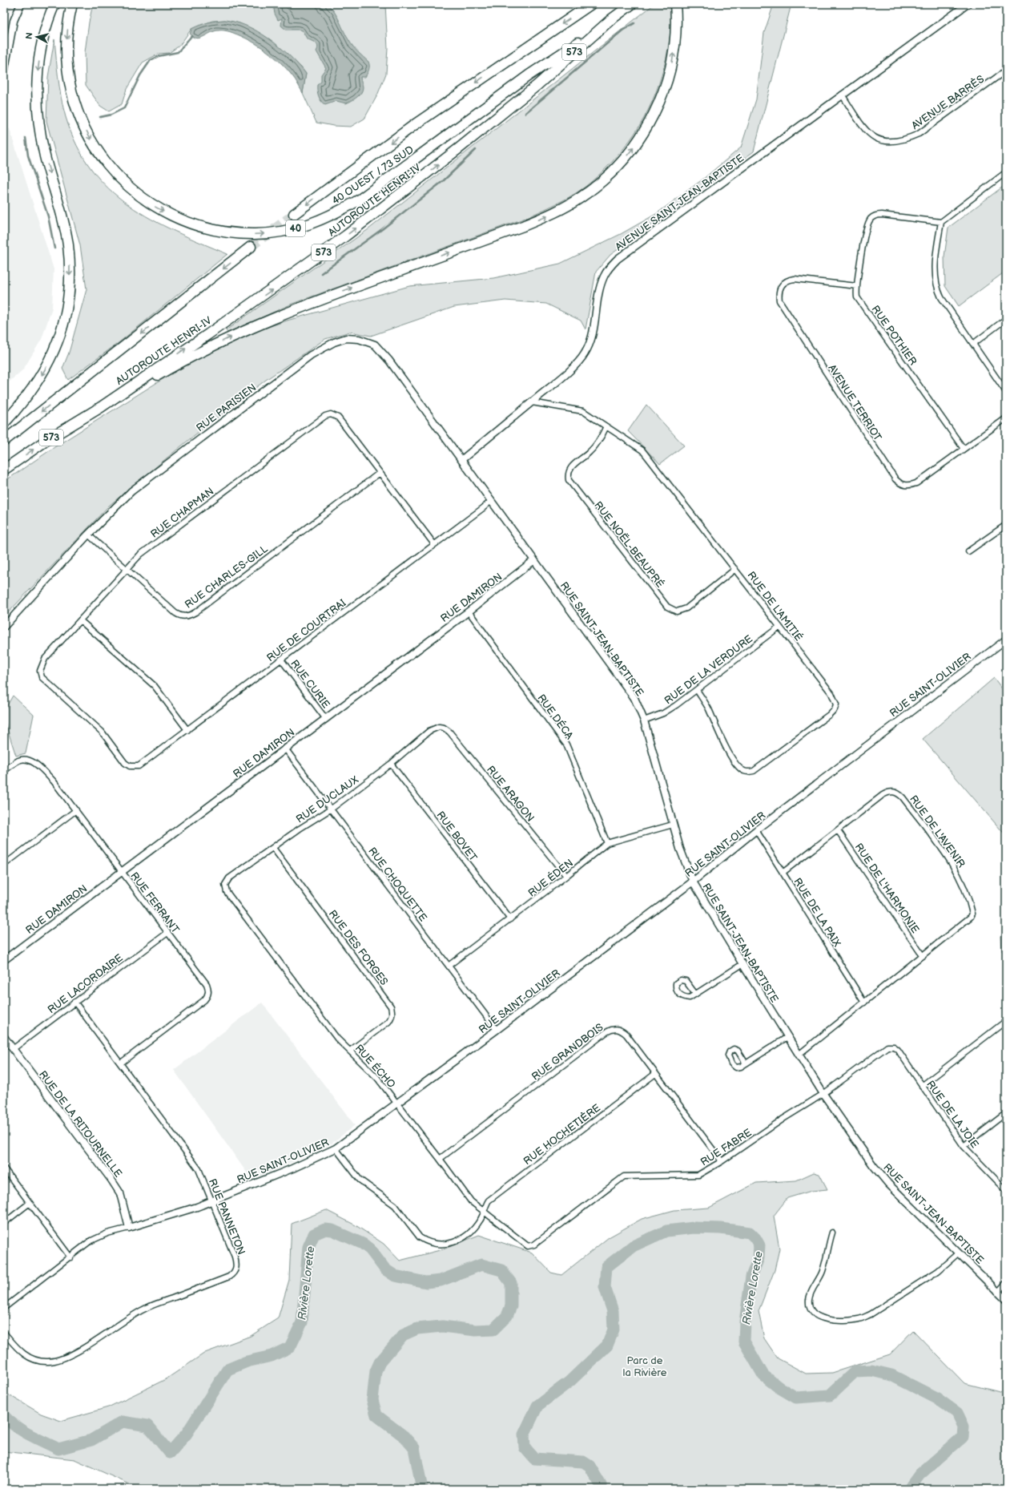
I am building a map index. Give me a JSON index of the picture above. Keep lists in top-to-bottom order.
{
  "streets": {
    "highway": [
      "573",
      "40 OUEST / 73 SUD",
      "AUTOROUTE HENRI-IV",
      "40"
    ],
    "street": [
      "AVENUE BARRÈS",
      "AVENUE SAINT-JEAN-BAPTISTE",
      "RUE POTHIER",
      "AVENUE TERRIOT",
      "RUE PARISIEN",
      "RUE CHAPMAN",
      "RUE NOËL-BEAUPRÉ",
      "RUE CHARLES-GILL",
      "RUE DAMIRON",
      "RUE DE L'AMITIÉ",
      "RUE DE COURTRAI",
      "RUE SAINT-JEAN-BAPTISTE",
      "RUE DE LA VERDURE",
      "RUE CURIE",
      "RUE SAINT-OLIVIER",
      "RUE DÉCA",
      "RUE ARAGON",
      "RUE DUCLAUX",
      "RUE DE L'AVENIR",
      "RUE BOVET",
      "RUE ÉDEN",
      "RUE CHOQUETTE",
      "RUE DE L'HARMONIE",
      "RUE FERRANT",
      "RUE DE LA PAIX",
      "RUE DES FORGES",
      "RUE LACORDAIRE",
      "RUE GRANDBOIS",
      "RUE ÉCHO",
      "RUE DE LA JOIE",
      "RUE DE LA RITOURNELLE",
      "RUE HOCHETIÈRE",
      "RUE FABRE",
      "RUE PANNETON"
    ]
  },
  "crossings": [
    ["AVENUE BARRÈS", "AVENUE SAINT-JEAN-BAPTISTE"],
    ["40 OUEST / 73 SUD", "AUTOROUTE HENRI-IV"],
    ["AVENUE SAINT-JEAN-BAPTISTE", "RUE PARISIEN"],
    ["AVENUE SAINT-JEAN-BAPTISTE", "RUE DE L'AMITIÉ"],
    ["AVENUE SAINT-JEAN-BAPTISTE", "RUE SAINT-JEAN-BAPTISTE"],
    ["RUE POTHIER", "AVENUE TERRIOT"],
    ["RUE PARISIEN", "RUE CHARLES-GILL"],
    ["RUE PARISIEN", "RUE SAINT-JEAN-BAPTISTE"],
    ["RUE CHAPMAN", "RUE CHARLES-GILL"],
    ["RUE CHAPMAN", "RUE DE COURTRAI"],
    ["RUE NOËL-BEAUPRÉ", "RUE DE L'AMITIÉ"],
    ["RUE DAMIRON", "RUE SAINT-JEAN-BAPTISTE"],
    ["RUE DAMIRON", "RUE CURIE"],
    ["RUE DAMIRON", "RUE DÉCA"],
    ["RUE DAMIRON", "RUE CHOQUETTE"],
    ["RUE DAMIRON", "RUE FERRANT"],
    ["RUE DE L'AMITIÉ", "RUE DE LA VERDURE"],
    ["RUE DE COURTRAI", "RUE SAINT-JEAN-BAPTISTE"],
    ["RUE DE COURTRAI", "RUE CURIE"],
    ["RUE SAINT-JEAN-BAPTISTE", "RUE DE LA VERDURE"],
    ["RUE SAINT-JEAN-BAPTISTE", "RUE SAINT-OLIVIER"],
    ["RUE SAINT-JEAN-BAPTISTE", "RUE DE L'AVENIR"],
    ["RUE SAINT-JEAN-BAPTISTE", "RUE ÉDEN"],
    ["RUE SAINT-JEAN-BAPTISTE", "RUE FABRE"],
    ["RUE SAINT-OLIVIER", "RUE CHOQUETTE"],
    ["RUE SAINT-OLIVIER", "RUE DE LA PAIX"],
    ["RUE SAINT-OLIVIER", "RUE ÉCHO"],
    ["RUE SAINT-OLIVIER", "RUE DE LA RITOURNELLE"],
    ["RUE SAINT-OLIVIER", "RUE HOCHETIÈRE"],
    ["RUE SAINT-OLIVIER", "RUE PANNETON"],
    ["RUE DÉCA", "RUE ÉDEN"],
    ["RUE ARAGON", "RUE DUCLAUX"],
    ["RUE ARAGON", "RUE ÉDEN"],
    ["RUE DUCLAUX", "RUE BOVET"],
    ["RUE DUCLAUX", "RUE CHOQUETTE"],
    ["RUE DUCLAUX", "RUE DES FORGES"],
    ["RUE DUCLAUX", "RUE ÉCHO"],
    ["RUE DE L'AVENIR", "RUE DE L'HARMONIE"],
    ["RUE DE L'AVENIR", "RUE DE LA PAIX"],
    ["RUE BOVET", "RUE ÉDEN"],
    ["RUE ÉDEN", "RUE CHOQUETTE"],
    ["RUE FERRANT", "RUE LACORDAIRE"],
    ["RUE FERRANT", "RUE PANNETON"],
    ["RUE DES FORGES", "RUE ÉCHO"],
    ["RUE LACORDAIRE", "RUE DE LA RITOURNELLE"],
    ["RUE LACORDAIRE", "RUE PANNETON"],
    ["RUE GRANDBOIS", "RUE ÉCHO"],
    ["RUE GRANDBOIS", "RUE HOCHETIÈRE"],
    ["RUE GRANDBOIS", "RUE FABRE"],
    ["RUE ÉCHO", "RUE HOCHETIÈRE"],
    ["RUE ÉCHO", "RUE FABRE"],
    ["RUE DE LA JOIE", "RUE FABRE"]
  ],
  "water": ["Rivière Lorette"],
  "parks": ["Parc de la Rivière"],
  "north": "left"
}
